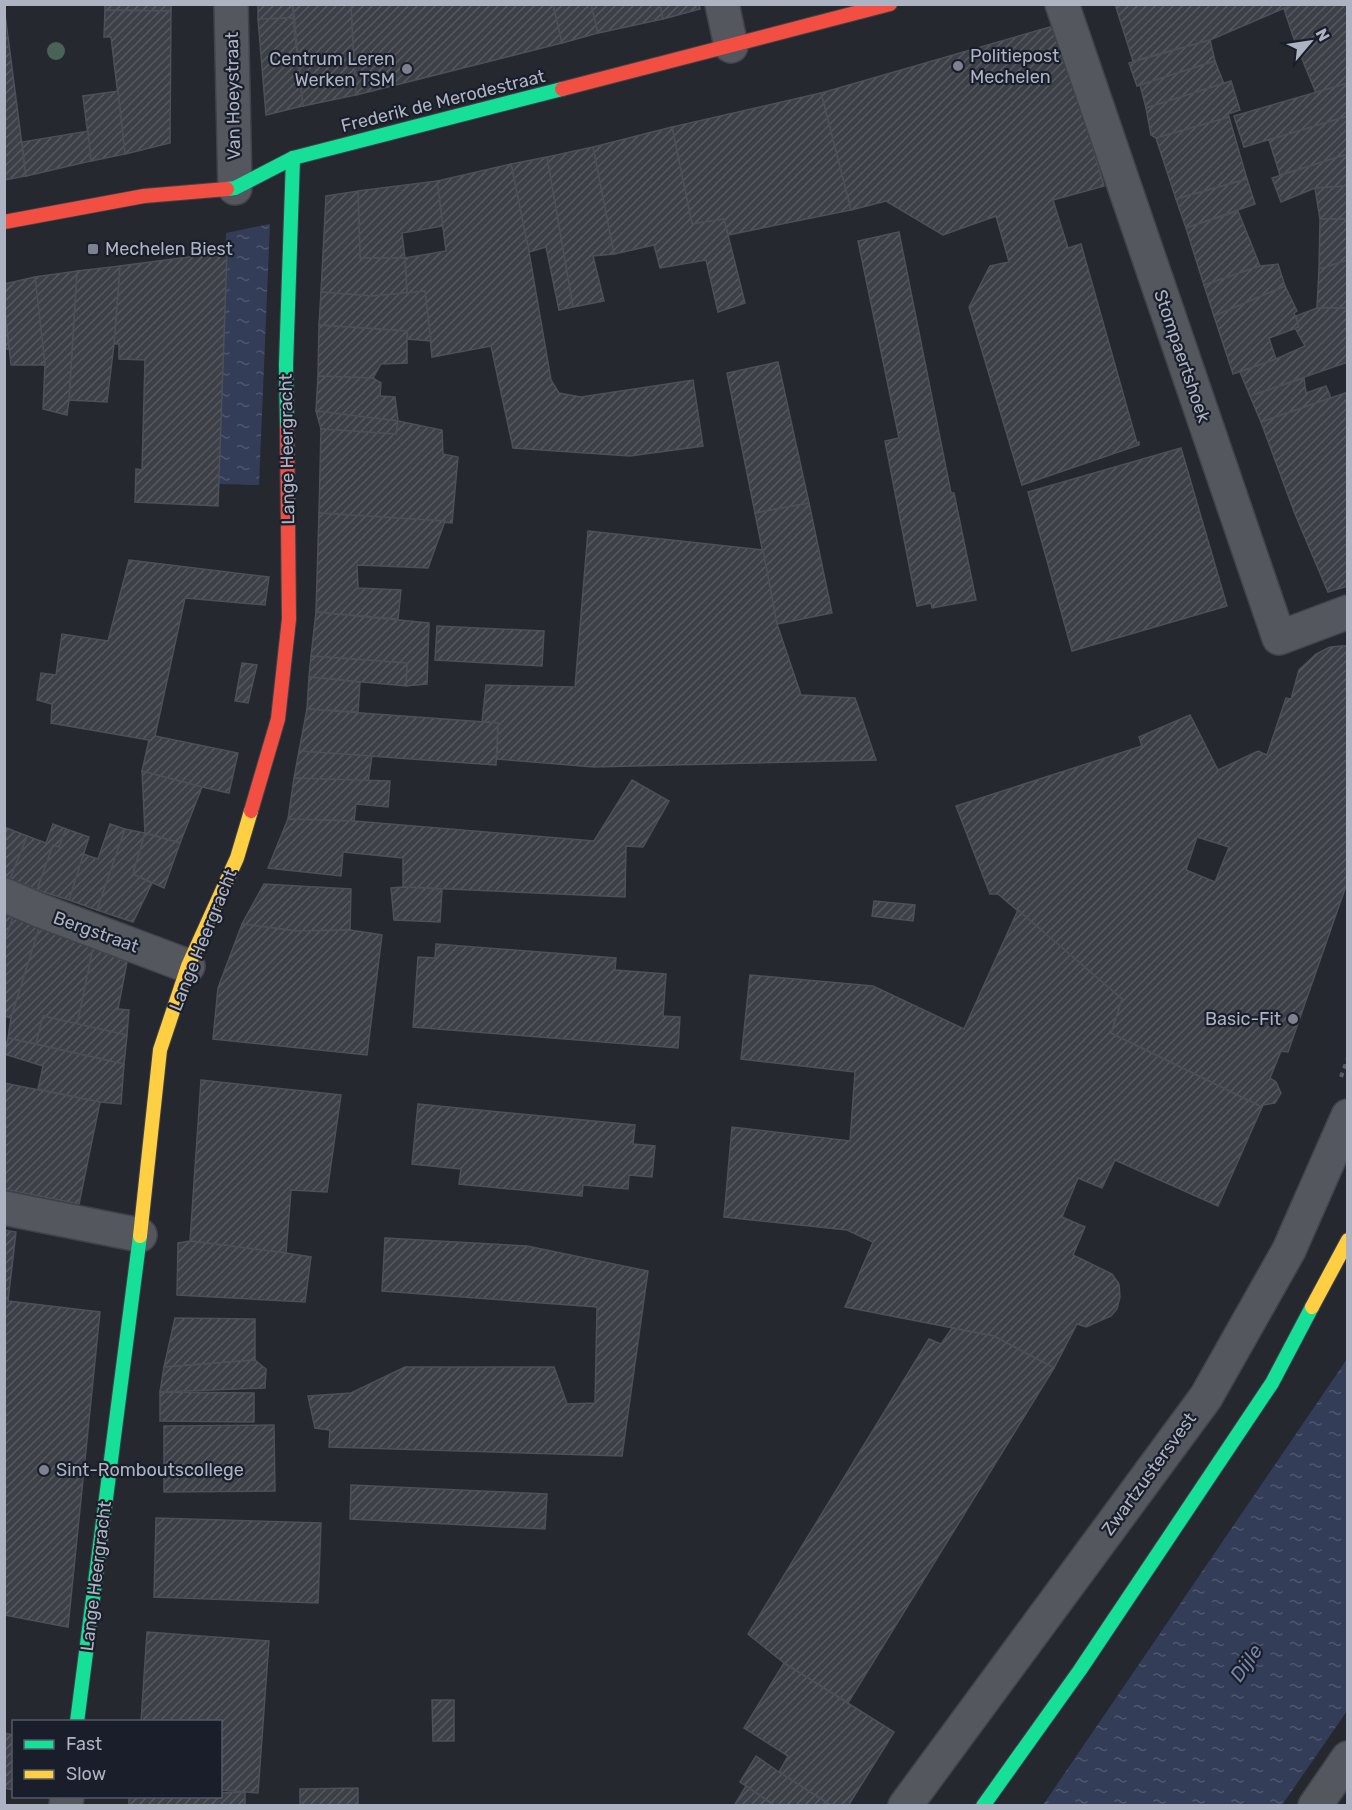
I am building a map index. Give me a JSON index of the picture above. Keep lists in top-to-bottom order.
{
  "streets": {
    "street": [
      "Van Hoeystraat",
      "Frederik de Merodestraat",
      "Stompaertshoek",
      "Lange Heergracht",
      "Bergstraat",
      "Zwartzustersvest"
    ]
  },
  "crossings": [
    ["Van Hoeystraat", "Frederik de Merodestraat"],
    ["Frederik de Merodestraat", "Lange Heergracht"],
    ["Lange Heergracht", "Bergstraat"]
  ],
  "water": ["Dijle"],
  "places": {
    "other": [
      "Politiepost Mechelen",
      "Centrum Leren Werken TSM",
      "Basic-Fit",
      "Sint-Romboutscollege"
    ],
    "transit": ["Mechelen Biest"]
  },
  "legend": ["Fast", "Slow"],
  "north": "top right"
}
